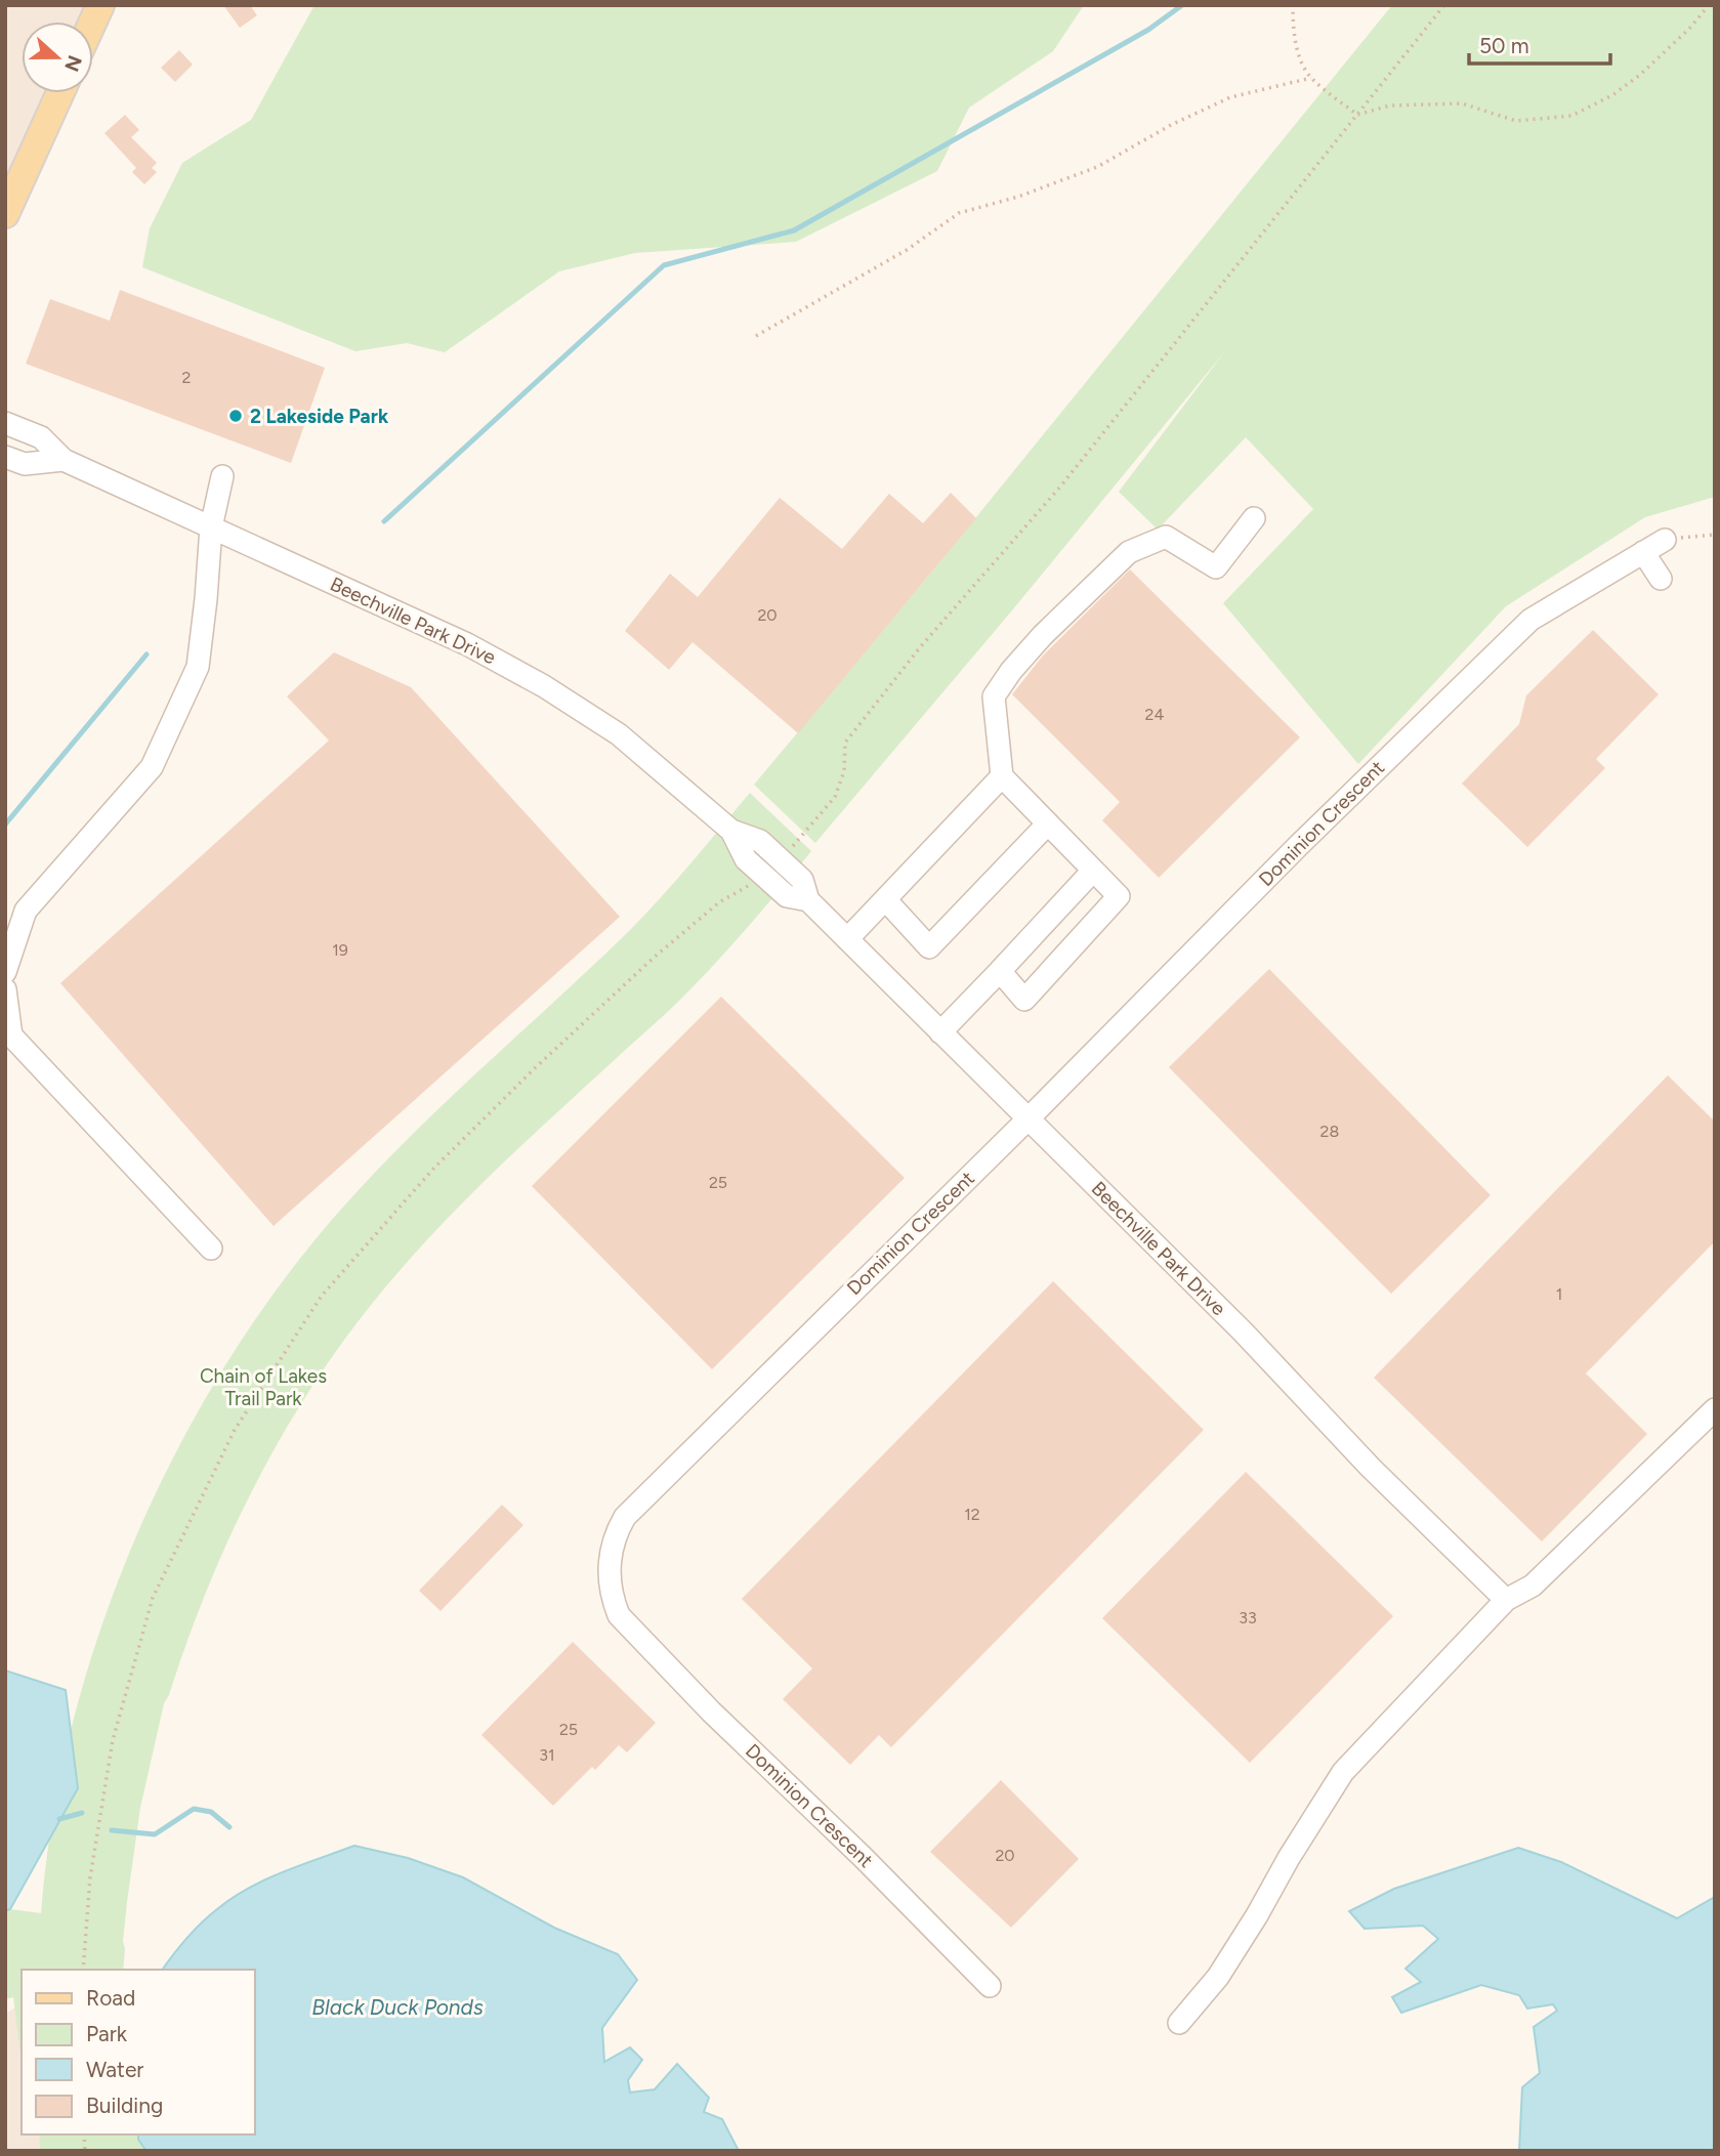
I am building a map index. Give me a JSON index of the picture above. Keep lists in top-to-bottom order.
{
  "streets": {
    "street": ["Beechville Park Drive", "Dominion Crescent"]
  },
  "crossings": [
    ["Beechville Park Drive", "Dominion Crescent"]
  ],
  "water": ["Black Duck Ponds"],
  "parks": ["Chain of Lakes Trail Park"],
  "places": ["2 Lakeside Park"],
  "house_numbers": [
    "2",
    "20",
    "24",
    "19",
    "28",
    "25",
    "1",
    "12",
    "33",
    "25",
    "31",
    "20"
  ],
  "legend": [
    "Road",
    "Park",
    "Water",
    "Building"
  ],
  "scale_bar": "50 m",
  "north": "right"
}
